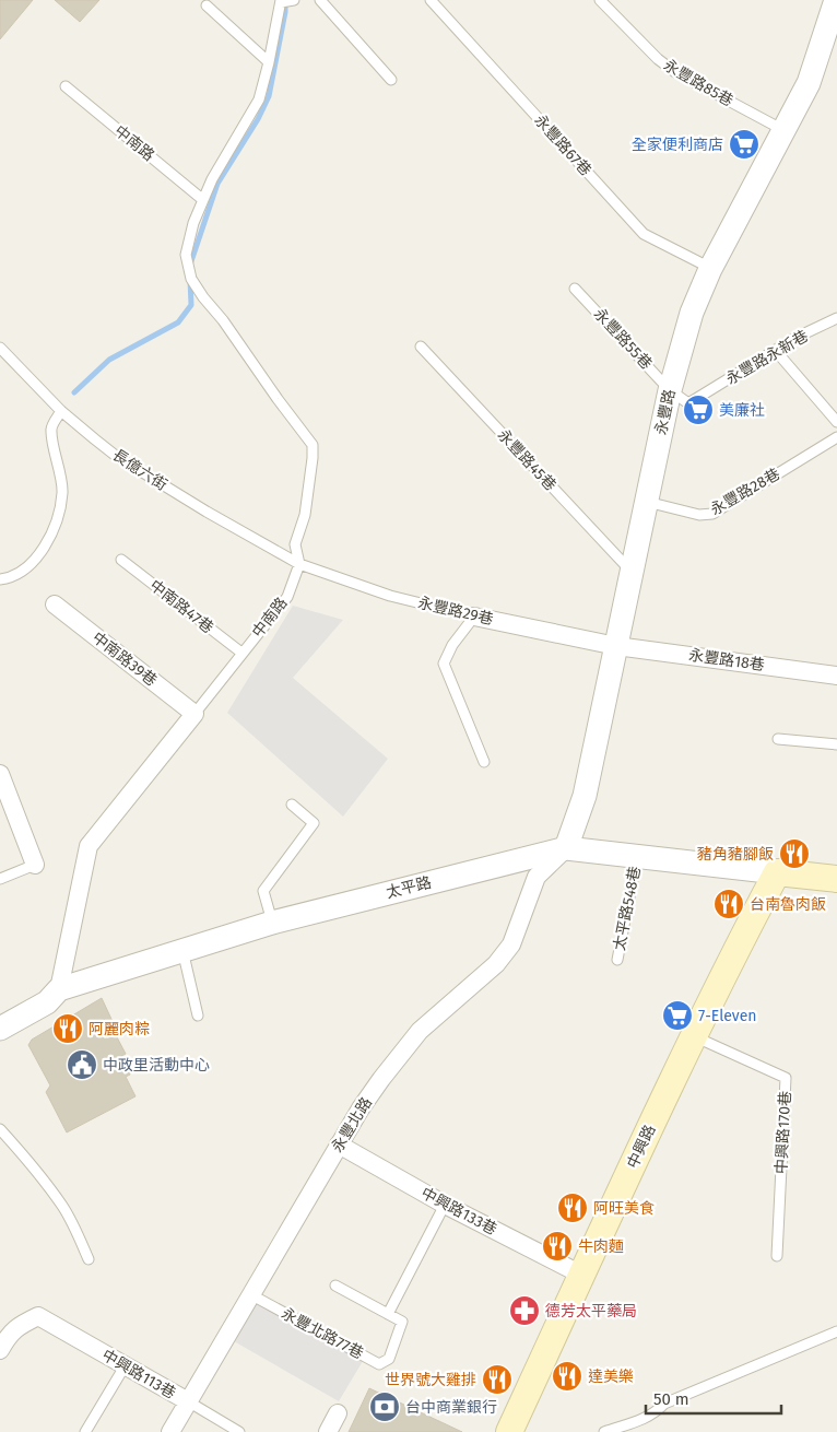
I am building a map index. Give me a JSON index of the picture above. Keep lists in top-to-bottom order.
{
  "streets": {
    "main road": ["太平路", "中興路"],
    "street": [
      "中南路",
      "永豐路",
      "永豐路29巷",
      "中南路39巷",
      "永豐路18巷",
      "永豐北路",
      "中興路133巷",
      "中興路113巷"
    ],
    "lane": [
      "永豐路85巷",
      "永豐路67巷",
      "永豐路55巷",
      "永豐路永新巷",
      "永豐路45巷",
      "長億六街",
      "永豐路28巷",
      "中南路47巷",
      "太平路548巷",
      "中興路170巷",
      "永豐北路77巷"
    ]
  },
  "crossings": [
    ["永豐路85巷", "永豐路"],
    ["中南路", "長億六街"],
    ["中南路", "中南路47巷"],
    ["中南路", "永豐路29巷"],
    ["中南路", "中南路39巷"],
    ["中南路", "太平路"],
    ["永豐路67巷", "永豐路"],
    ["永豐路55巷", "永豐路永新巷"],
    ["永豐路55巷", "永豐路"],
    ["永豐路永新巷", "永豐路"],
    ["永豐路", "永豐路45巷"],
    ["永豐路", "永豐路28巷"],
    ["永豐路", "永豐路29巷"],
    ["永豐路", "永豐路18巷"],
    ["永豐路", "太平路"],
    ["永豐路", "永豐北路"],
    ["長億六街", "永豐路29巷"],
    ["永豐路29巷", "永豐路18巷"],
    ["太平路", "太平路548巷"],
    ["太平路", "永豐北路"],
    ["太平路", "中興路"],
    ["永豐北路", "中興路133巷"],
    ["永豐北路", "永豐北路77巷"],
    ["永豐北路", "中興路113巷"],
    ["中興路170巷", "中興路"],
    ["中興路", "中興路133巷"]
  ],
  "places": {
    "supermarket": ["全家便利商店", "美廉社", "7-Eleven"],
    "restaurant": [
      "豬角豬腳飯",
      "台南魯肉飯",
      "阿麗肉粽",
      "阿旺美食",
      "牛肉麵",
      "達美樂",
      "世界號大雞排"
    ],
    "public building": ["中政里活動中心"],
    "pharmacy": ["德芳太平藥局"],
    "bank": ["台中商業銀行"]
  },
  "scale_bar": "50 m"
}
